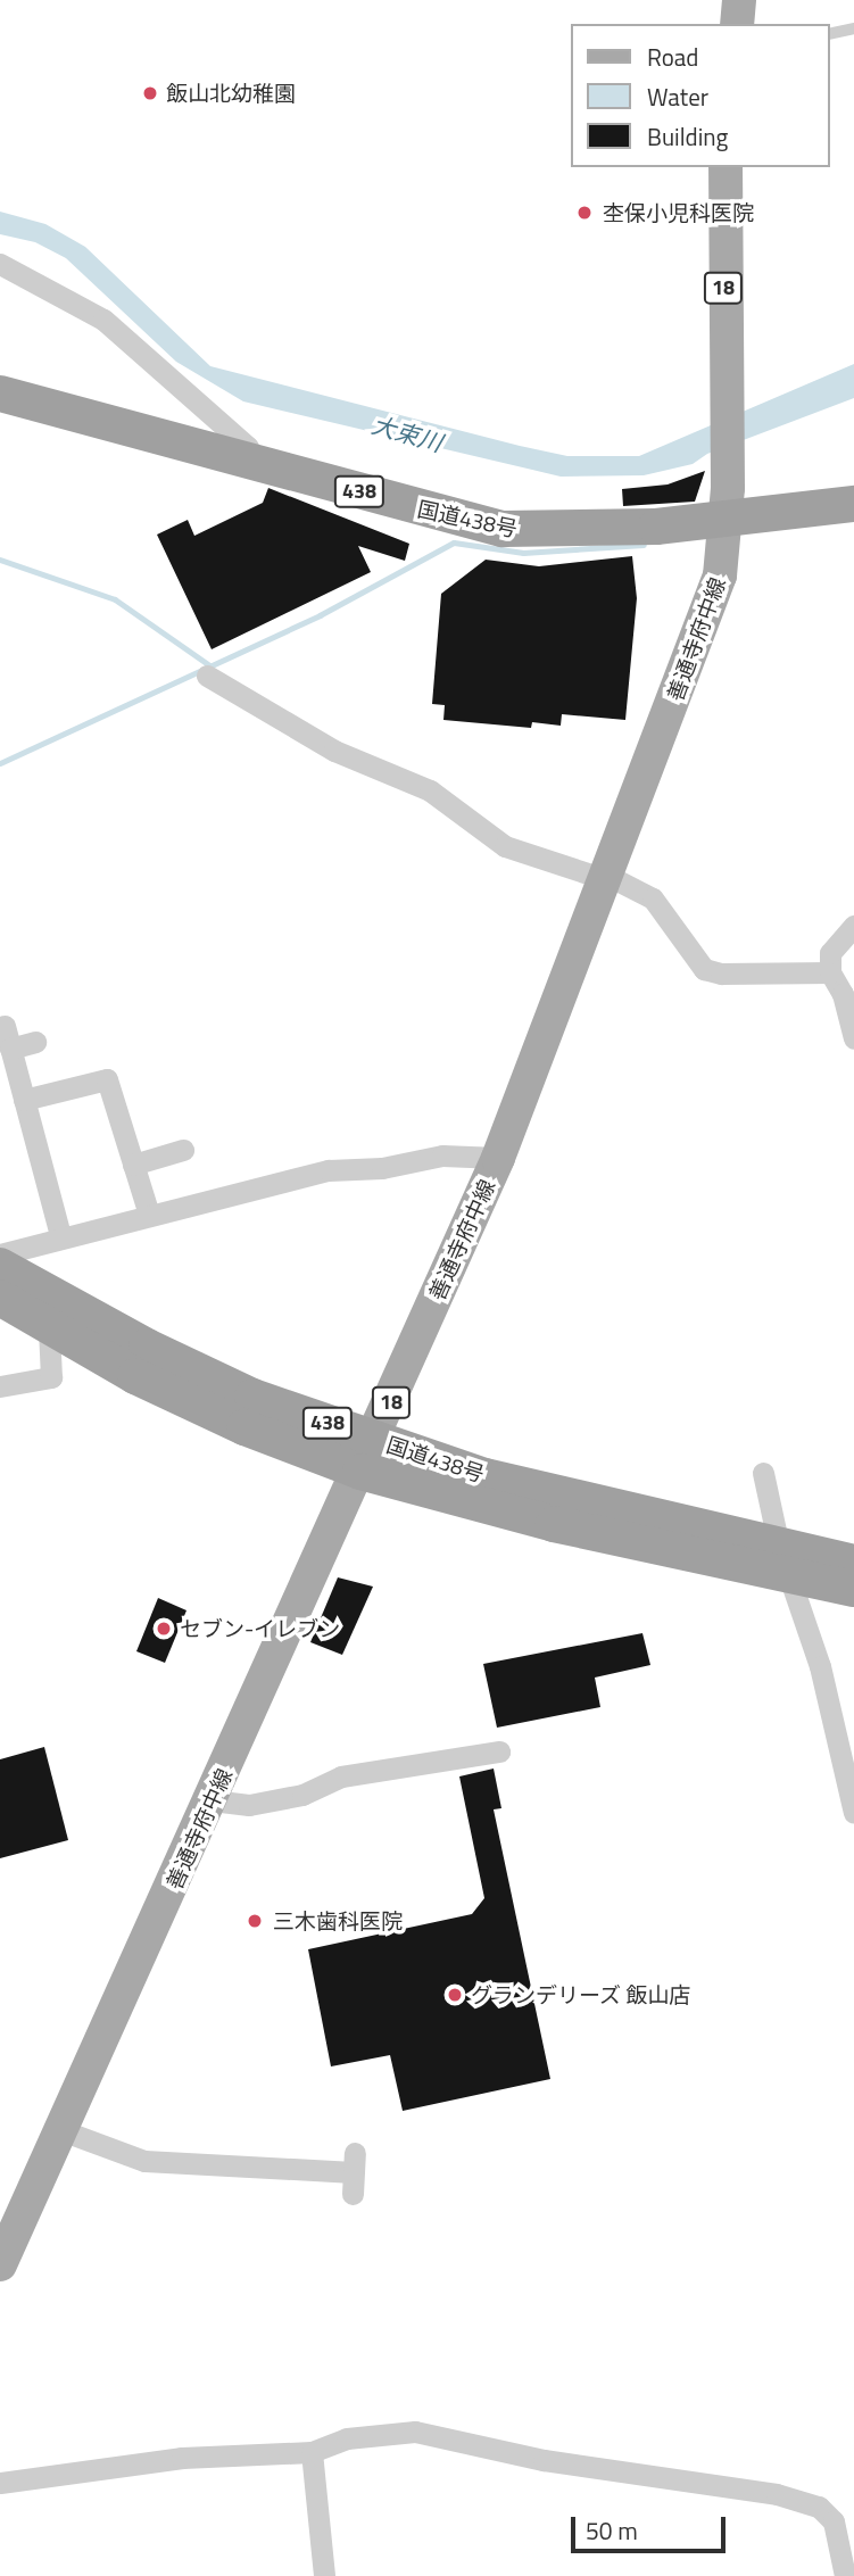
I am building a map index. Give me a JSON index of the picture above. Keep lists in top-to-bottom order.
{
  "streets": {
    "highway": ["438", "国道438号"],
    "main road": ["18", "善通寺府中線"]
  },
  "crossings": [
    ["国道438号", "善通寺府中線"]
  ],
  "water": ["大束川"],
  "places": [
    "飯山北幼稚園",
    "杢保小児科医院",
    "セブン-イレブン",
    "三木歯科医院",
    "グランデリーズ 飯山店"
  ],
  "legend": ["Road", "Water", "Building"],
  "scale_bar": "50 m"
}
